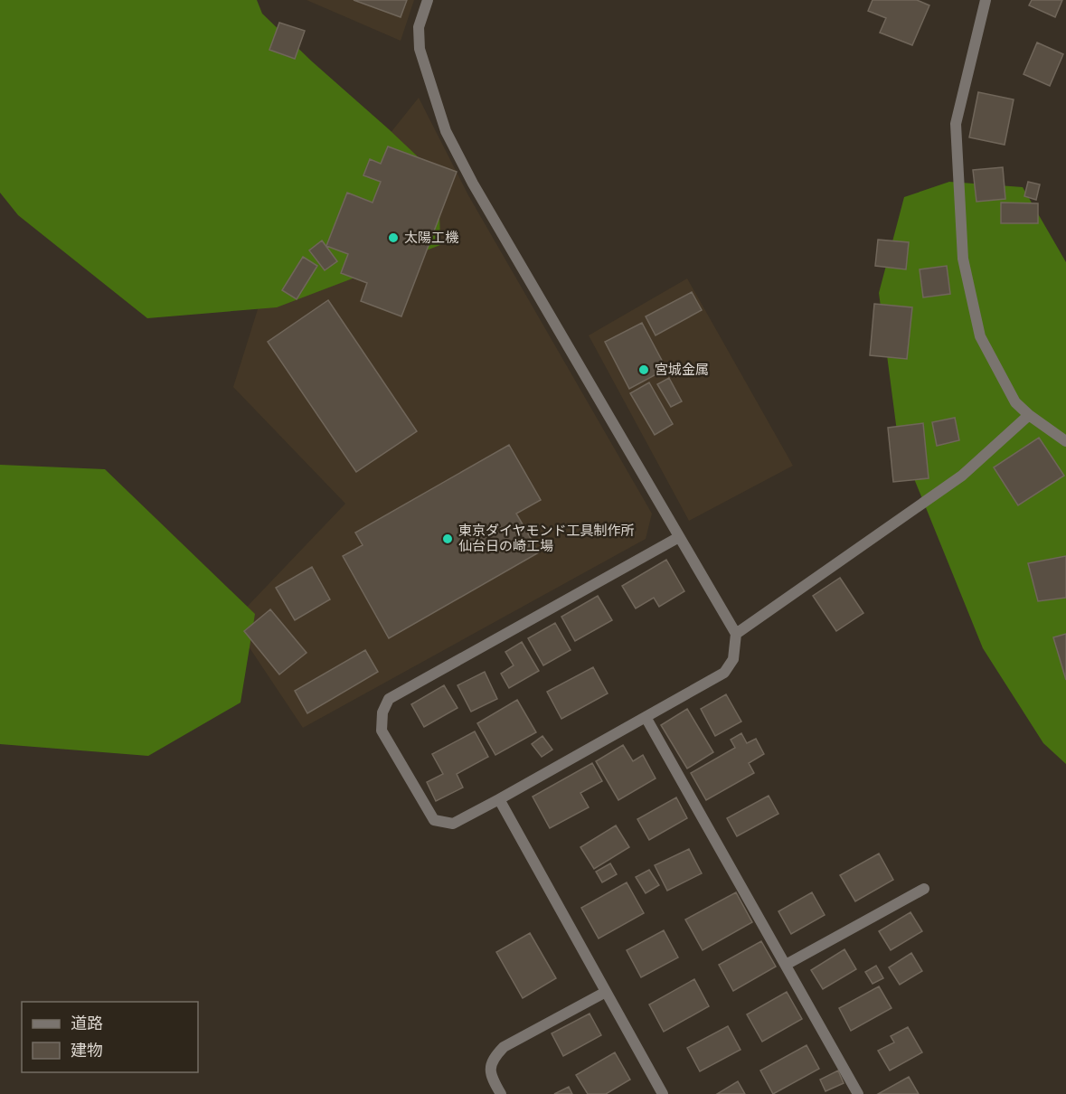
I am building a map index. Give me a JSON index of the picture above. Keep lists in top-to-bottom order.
{
  "places": ["太陽工機", "宮城金属", "東京ダイヤモンド工具制作所 仙台日の崎工場"],
  "legend": ["道路", "建物"]
}
